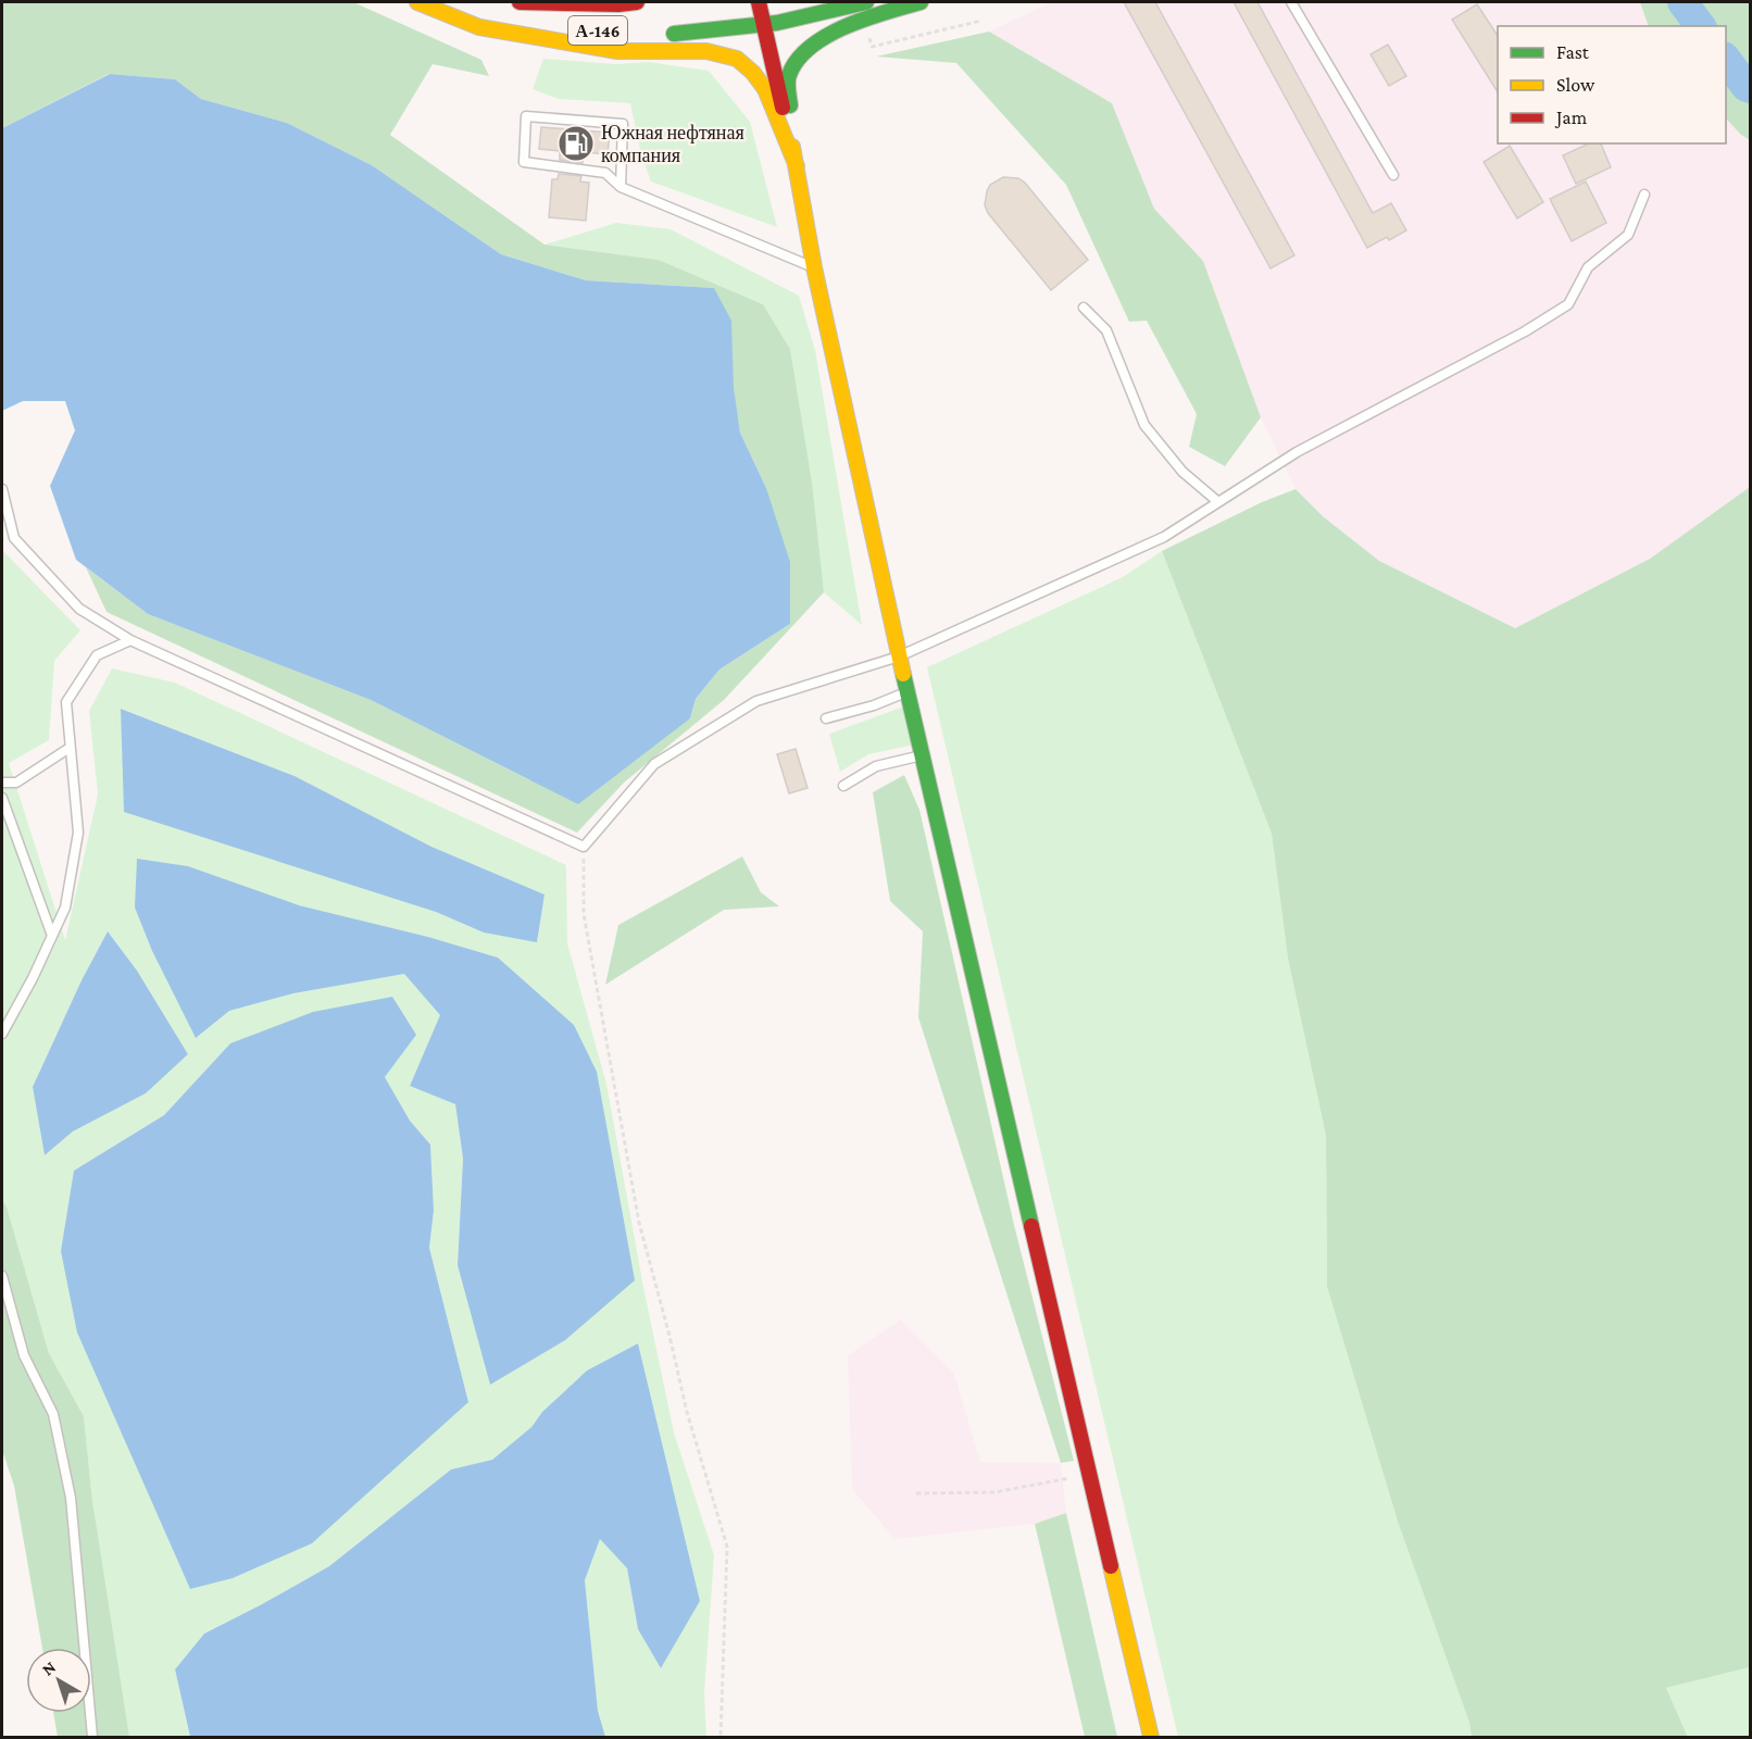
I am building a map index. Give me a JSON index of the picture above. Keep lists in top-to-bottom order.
{
  "streets": {
    "main road": ["А-146"]
  },
  "places": {
    "fuel station": ["Южная нефтяная компания"]
  },
  "legend": ["Fast", "Slow", "Jam"],
  "north": "top left"
}
